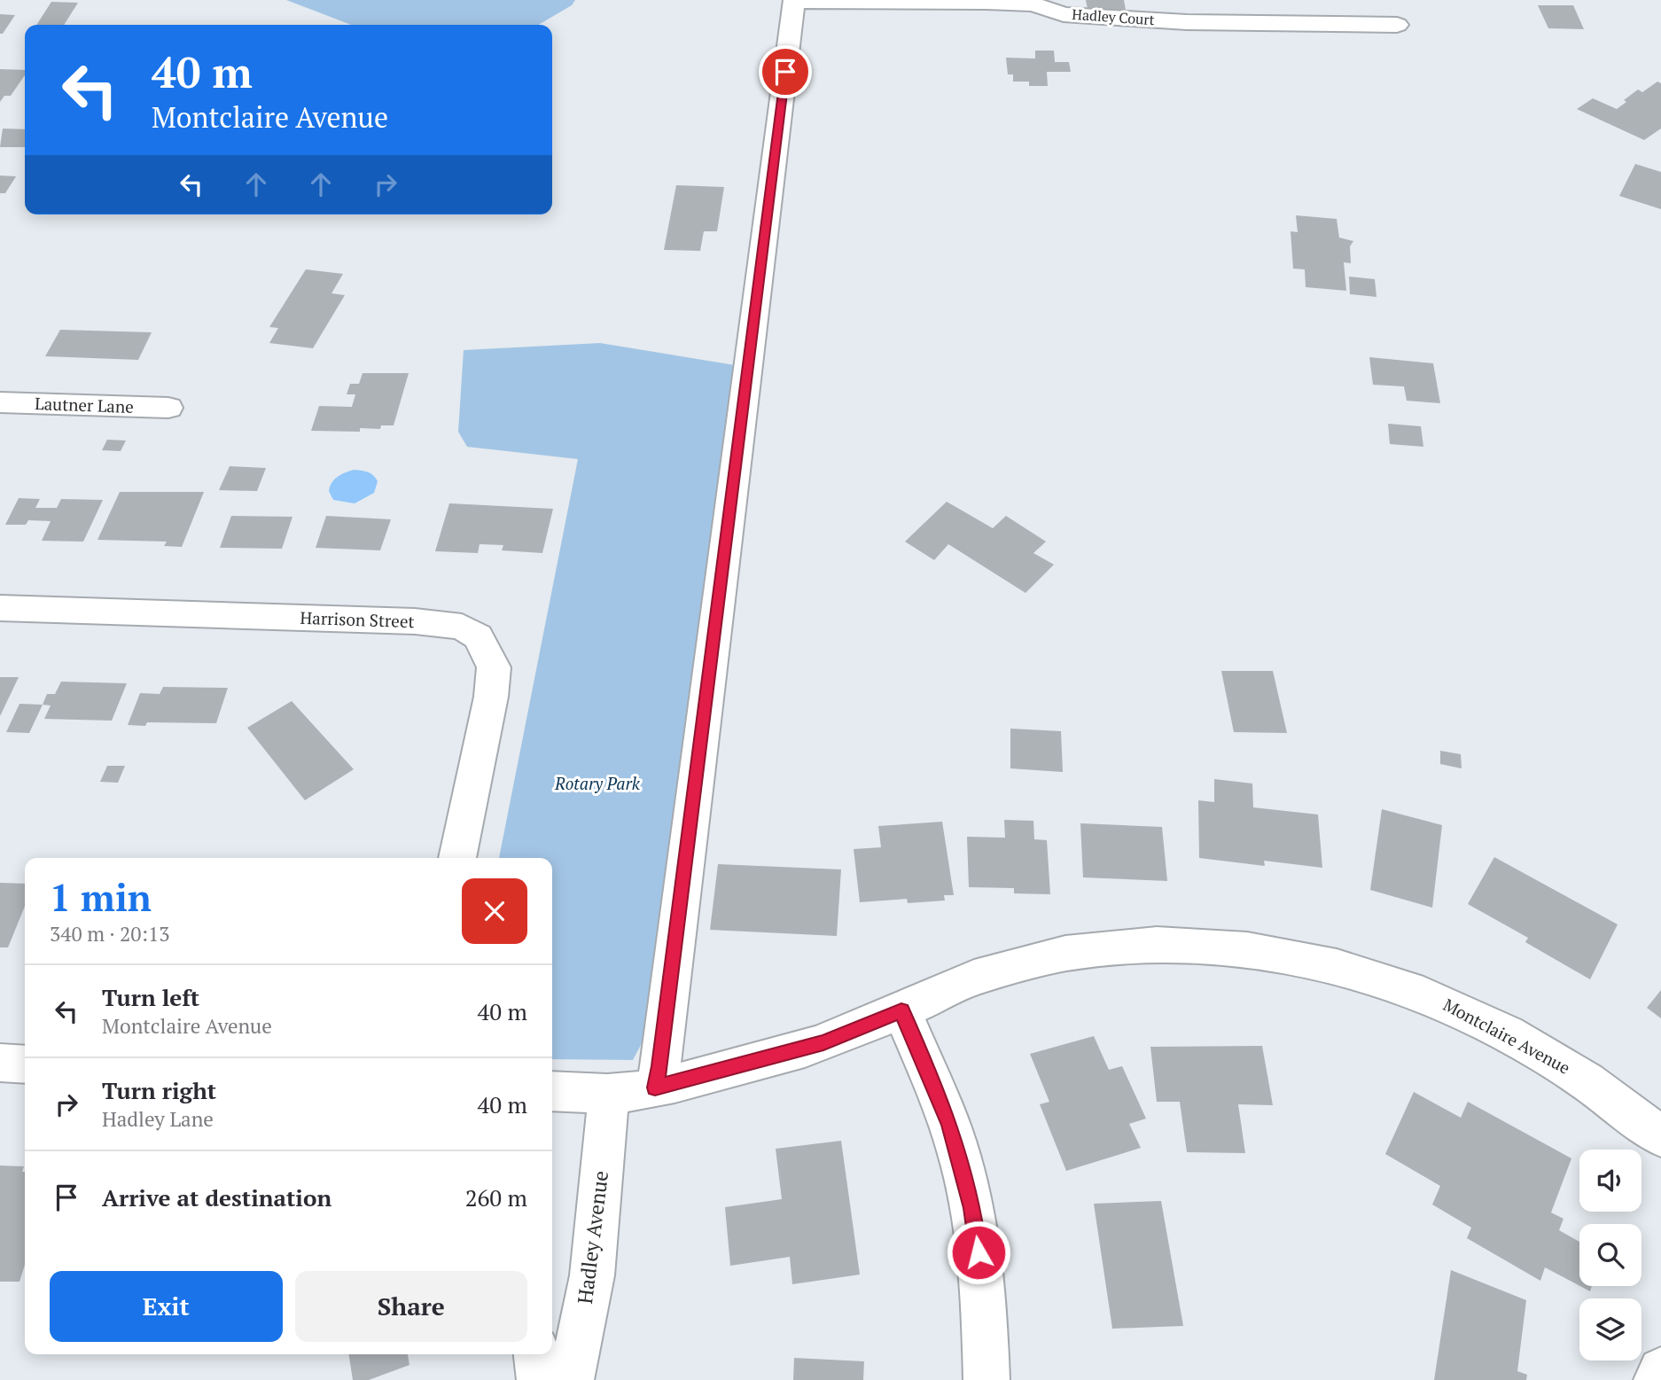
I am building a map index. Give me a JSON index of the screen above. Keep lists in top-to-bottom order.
{
  "streets": {
    "street": [
      "Hadley Court",
      "Lautner Lane",
      "Harrison Street",
      "Montclaire Avenue",
      "Hadley Avenue"
    ]
  },
  "crossings": [
    ["Montclaire Avenue", "Hadley Avenue"]
  ],
  "parks": ["Rotary Park"],
  "page": {
    "turn": ["40 m", "Montclaire Avenue"],
    "heading": ["1 min", "340 m · 20:13"],
    "list": [
      {
        "name": "Turn left",
        "note": "Montclaire Avenue",
        "value": "40 m"
      },
      {
        "name": "Turn right",
        "note": "Hadley Lane",
        "value": "40 m"
      },
      {
        "name": "Arrive at destination",
        "value": "260 m"
      }
    ],
    "buttons": ["Exit", "Share"]
  }
}
